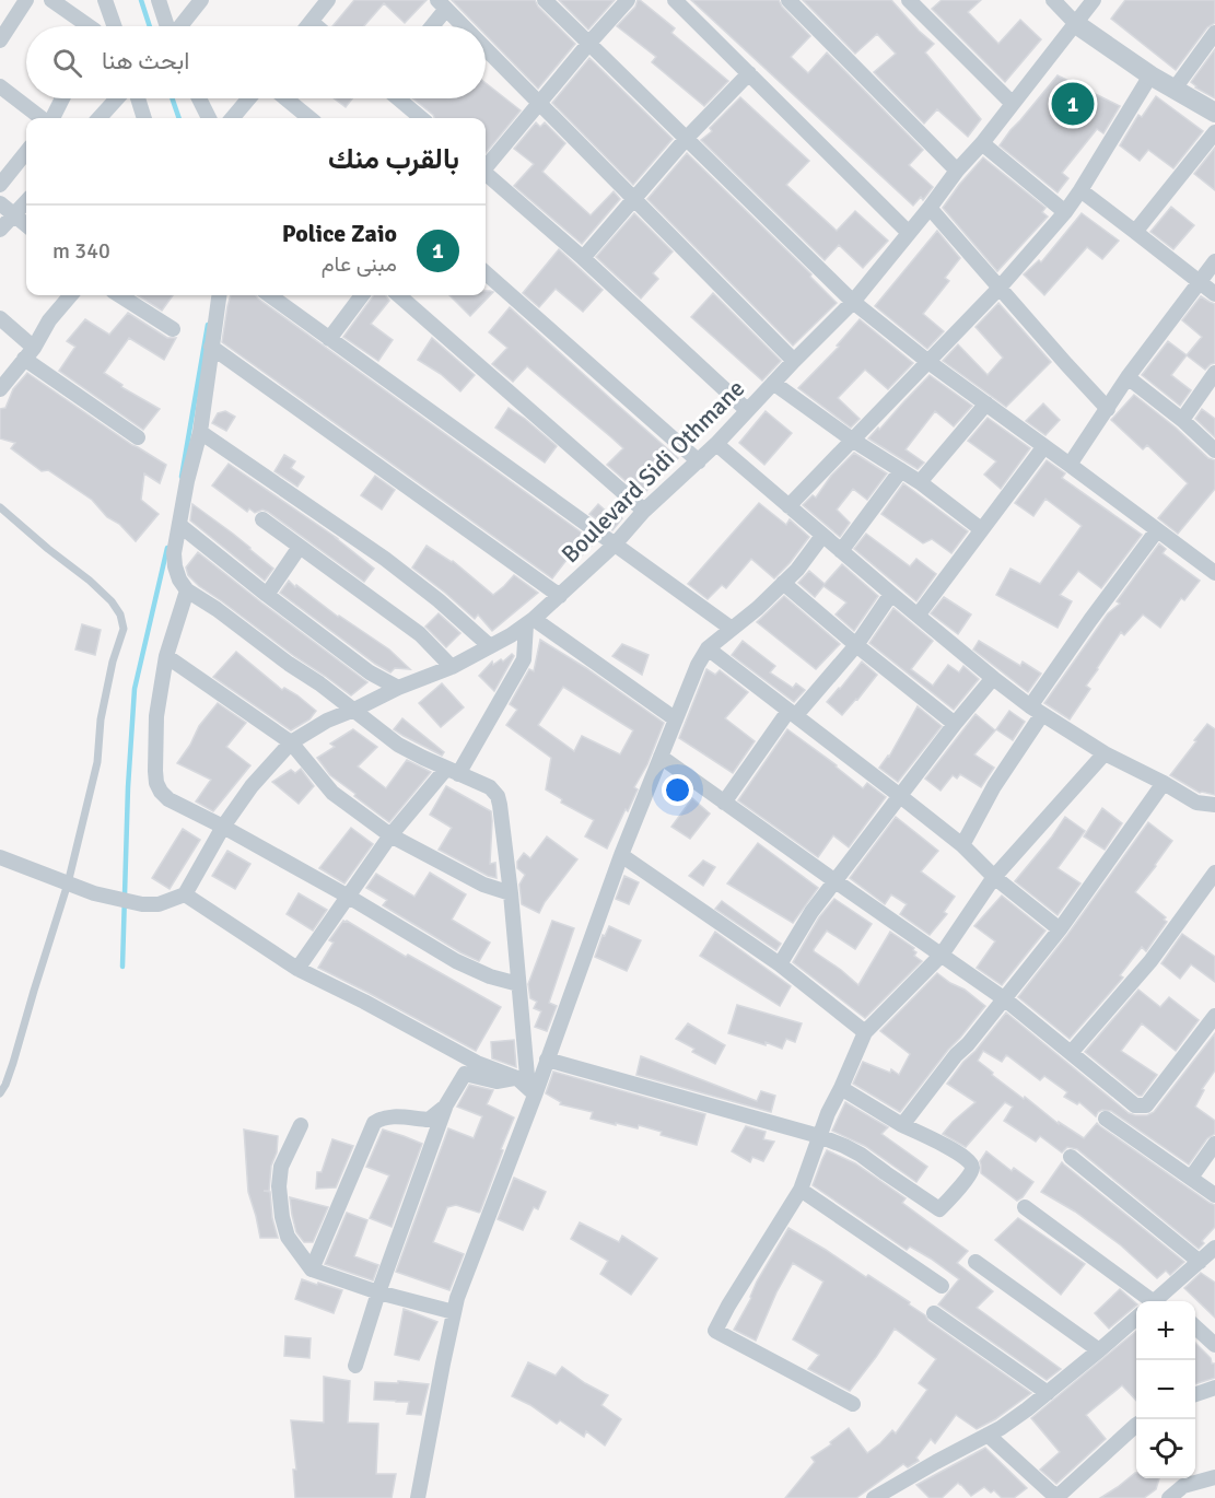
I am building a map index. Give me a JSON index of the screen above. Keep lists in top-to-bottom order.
{
  "streets": {
    "street": ["Boulevard Sidi Othmane"]
  },
  "page": {
    "search": "ابحث هنا",
    "pins": "1",
    "heading": "بالقرب منك",
    "list": [
      {
        "mark": "1",
        "name": "Police Zaio",
        "note": "مبنى عام",
        "value": "340 m"
      }
    ],
    "map_buttons": ["+", "−"]
  }
}
